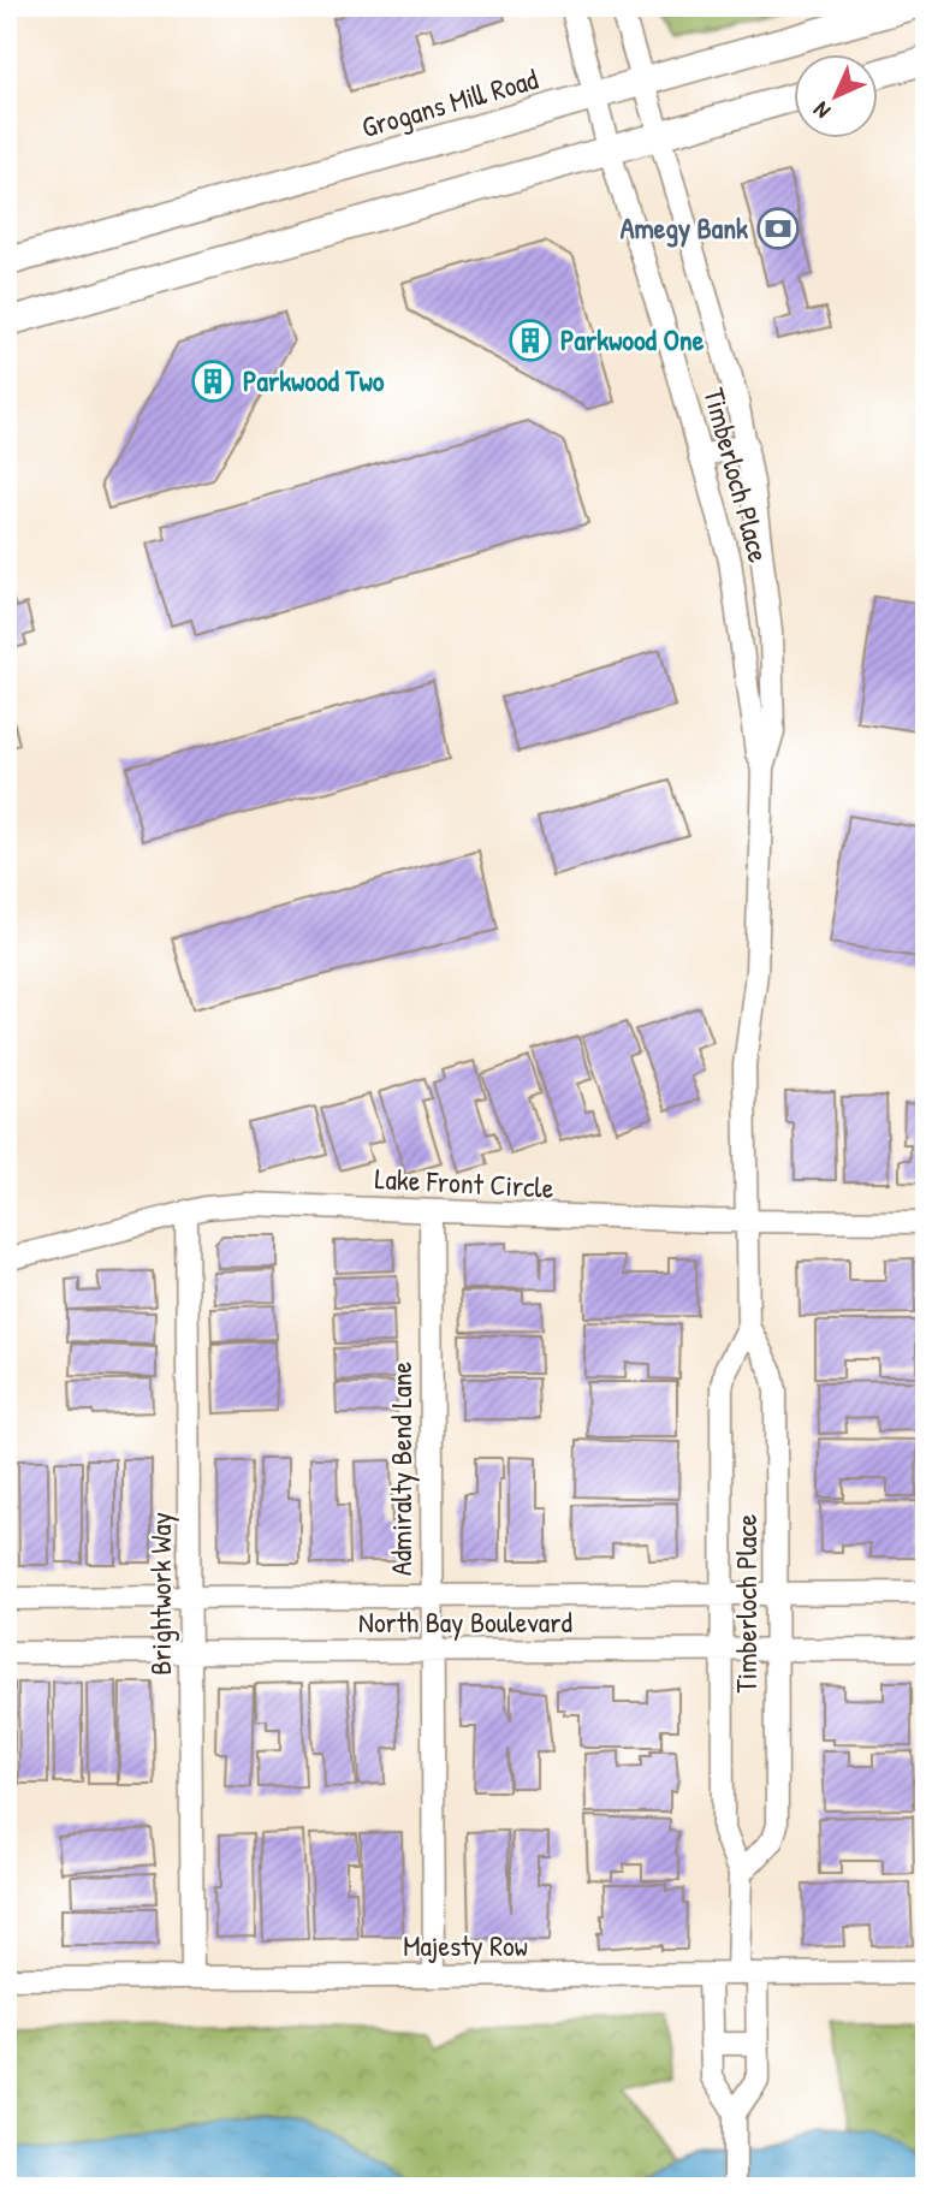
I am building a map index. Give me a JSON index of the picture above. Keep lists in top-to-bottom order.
{
  "streets": {
    "main road": ["Grogans Mill Road"],
    "street": [
      "Timberloch Place",
      "Lake Front Circle",
      "Admiralty Bend Lane",
      "Brightwork Way",
      "North Bay Boulevard",
      "Majesty Row"
    ]
  },
  "crossings": [
    ["Grogans Mill Road", "Timberloch Place"],
    ["Timberloch Place", "Lake Front Circle"],
    ["Timberloch Place", "North Bay Boulevard"],
    ["Timberloch Place", "Majesty Row"],
    ["Lake Front Circle", "Admiralty Bend Lane"],
    ["Lake Front Circle", "Brightwork Way"],
    ["Admiralty Bend Lane", "North Bay Boulevard"],
    ["Admiralty Bend Lane", "Majesty Row"],
    ["Brightwork Way", "North Bay Boulevard"],
    ["Brightwork Way", "Majesty Row"]
  ],
  "places": {
    "bank": ["Amegy Bank"],
    "building": ["Parkwood One", "Parkwood Two"]
  },
  "north": "bottom left"
}
